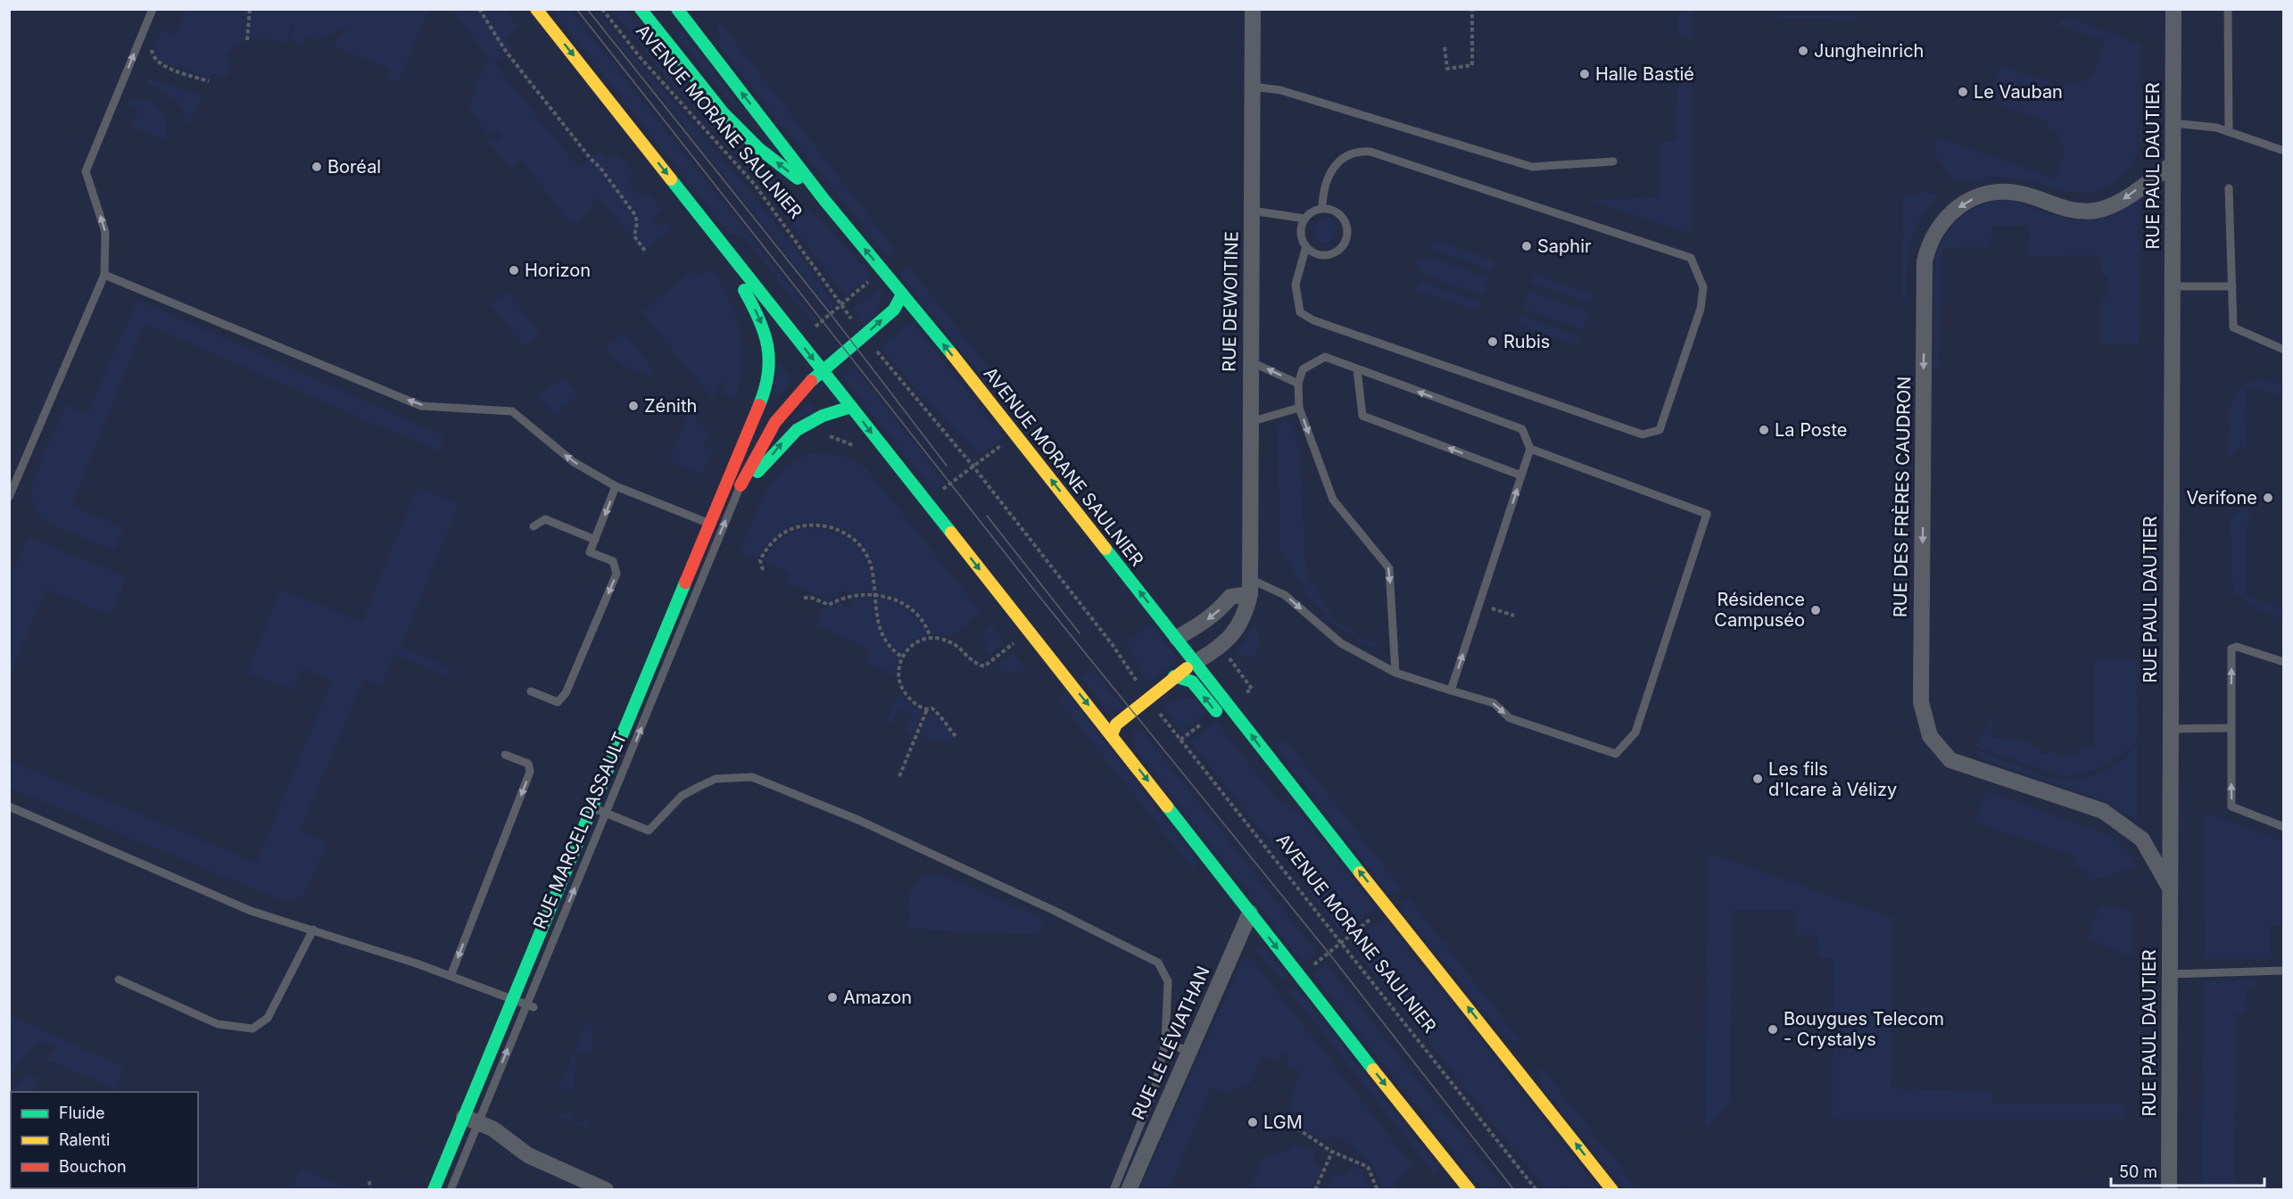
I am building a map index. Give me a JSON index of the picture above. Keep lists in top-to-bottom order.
{
  "streets": {
    "main road": ["AVENUE MORANE SAULNIER", "RUE MARCEL DASSAULT"],
    "street": [
      "RUE PAUL DAUTIER",
      "RUE DEWOITINE",
      "RUE DES FRÈRES CAUDRON",
      "RUE LE LÉVIATHAN"
    ]
  },
  "crossings": [
    ["AVENUE MORANE SAULNIER", "RUE DEWOITINE"],
    ["RUE PAUL DAUTIER", "RUE DES FRÈRES CAUDRON"]
  ],
  "places": [
    "Jungheinrich",
    "Halle Bastié",
    "Le Vauban",
    "Boréal",
    "Saphir",
    "Horizon",
    "Rubis",
    "Zénith",
    "La Poste",
    "Verifone",
    "Résidence Campuséo",
    "Les fils d'Icare à Vélizy",
    "Amazon",
    "Bouygues Telecom - Crystalys",
    "LGM"
  ],
  "legend": ["Fluide", "Ralenti", "Bouchon"],
  "scale_bar": "50 m"
}
